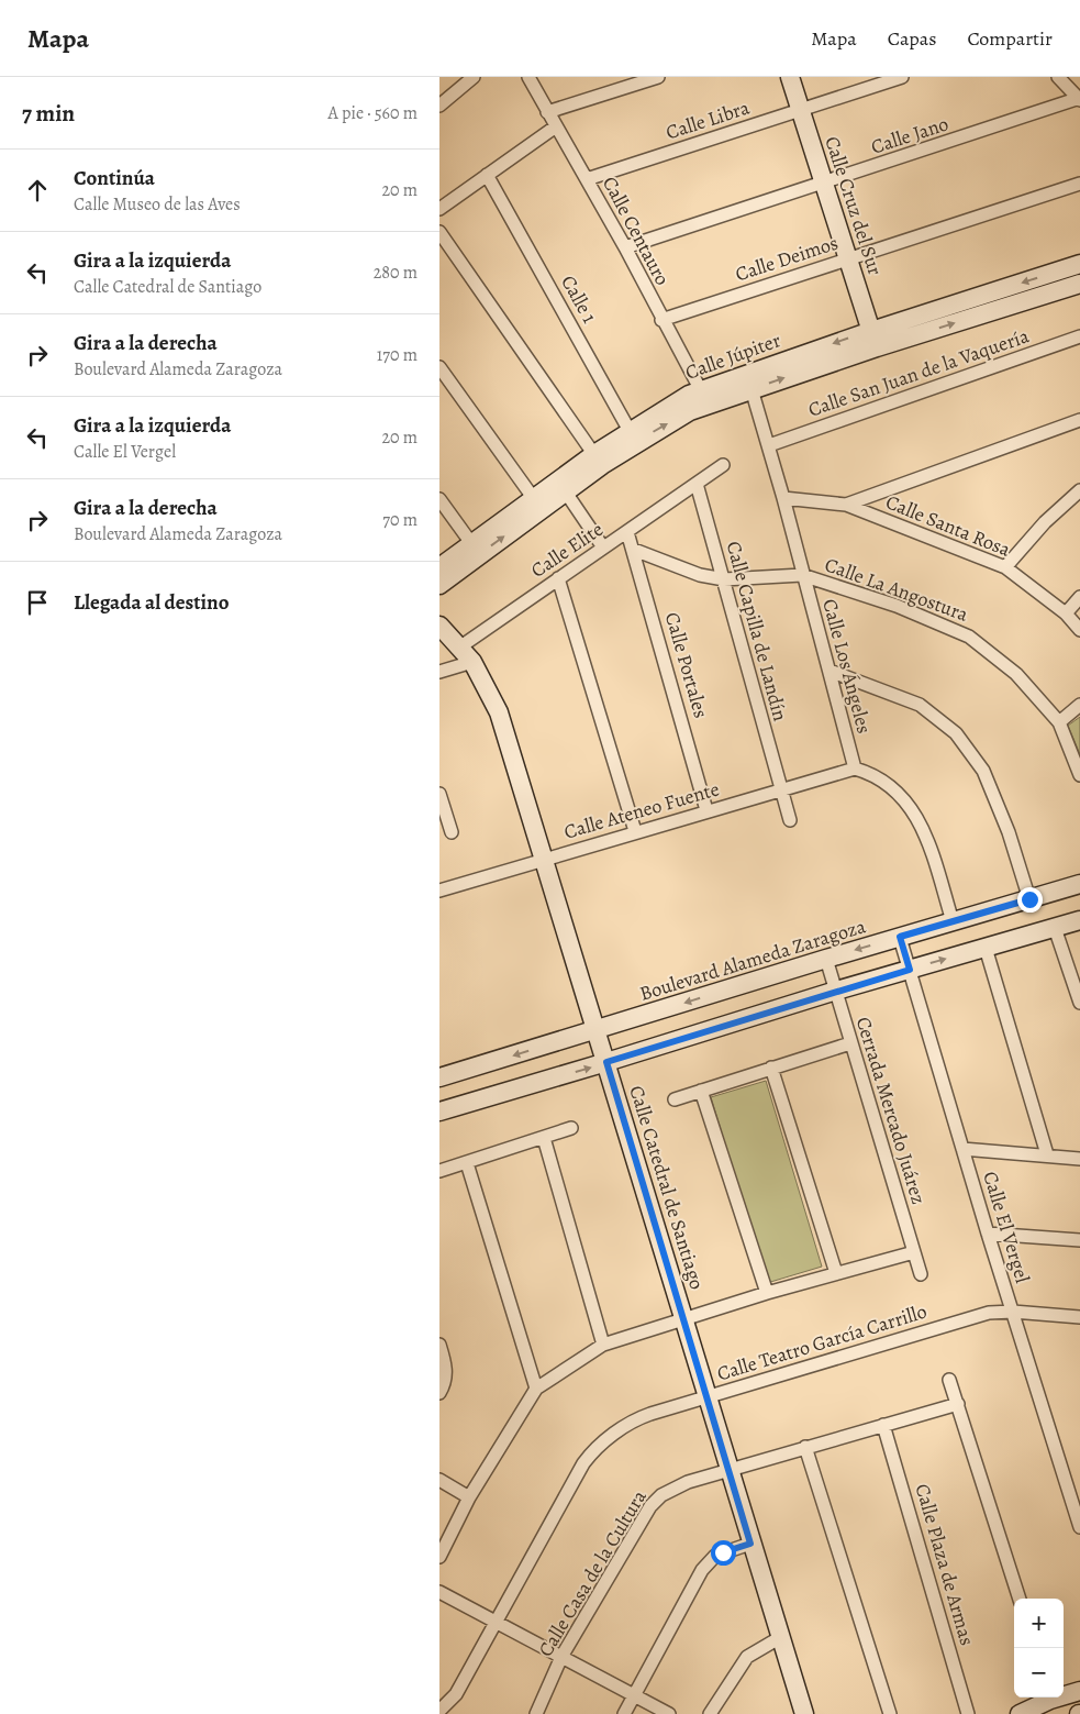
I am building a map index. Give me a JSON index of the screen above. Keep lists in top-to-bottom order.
{
  "streets": {
    "street": [
      "Calle Libra",
      "Calle Jano",
      "Calle Cruz del Sur",
      "Calle Centauro",
      "Calle Deimos",
      "Calle 1",
      "Calle Júpiter",
      "Calle San Juan de la Vaquería",
      "Calle Santa Rosa",
      "Calle Elite",
      "Calle La Angostura",
      "Calle Capilla de Landín",
      "Calle Portales",
      "Calle Los Ángeles",
      "Calle Ateneo Fuente",
      "Boulevard Alameda Zaragoza",
      "Cerrada Mercado Juárez",
      "Calle Catedral de Santiago",
      "Calle El Vergel",
      "Calle Teatro García Carrillo",
      "Calle Plaza de Armas",
      "Calle Casa de la Cultura"
    ]
  },
  "crossings": [
    ["Calle Libra", "Calle Cruz del Sur"],
    ["Calle Libra", "Calle Centauro"],
    ["Calle Jano", "Calle Cruz del Sur"],
    ["Calle Jano", "Calle Centauro"],
    ["Calle Cruz del Sur", "Calle Deimos"],
    ["Calle Cruz del Sur", "Calle Júpiter"],
    ["Calle Centauro", "Calle Deimos"],
    ["Calle Centauro", "Calle Júpiter"],
    ["Calle 1", "Calle Júpiter"],
    ["Calle Júpiter", "Calle Los Ángeles"],
    ["Calle San Juan de la Vaquería", "Calle Los Ángeles"],
    ["Calle Santa Rosa", "Calle Los Ángeles"],
    ["Calle Elite", "Calle Capilla de Landín"],
    ["Calle Elite", "Calle Portales"],
    ["Calle Elite", "Calle Catedral de Santiago"],
    ["Calle La Angostura", "Calle Capilla de Landín"],
    ["Calle La Angostura", "Calle Portales"],
    ["Calle La Angostura", "Calle Los Ángeles"],
    ["Calle Capilla de Landín", "Calle Ateneo Fuente"],
    ["Calle Portales", "Calle Ateneo Fuente"],
    ["Calle Los Ángeles", "Calle Ateneo Fuente"],
    ["Calle Ateneo Fuente", "Calle Catedral de Santiago"],
    ["Boulevard Alameda Zaragoza", "Cerrada Mercado Juárez"],
    ["Boulevard Alameda Zaragoza", "Calle Catedral de Santiago"],
    ["Boulevard Alameda Zaragoza", "Calle El Vergel"],
    ["Calle Catedral de Santiago", "Calle Teatro García Carrillo"],
    ["Calle Catedral de Santiago", "Calle Casa de la Cultura"],
    ["Calle El Vergel", "Calle Teatro García Carrillo"],
    ["Calle Plaza de Armas", "Calle Casa de la Cultura"]
  ],
  "page": {
    "header": "Mapa",
    "nav": ["Mapa", "Capas", "Compartir"],
    "heading": ["7 min", "A pie · 560 m"],
    "list": [
      ["Continúa", "Calle Museo de las Aves", "20 m"],
      ["Gira a la izquierda", "Calle Catedral de Santiago", "280 m"],
      ["Gira a la derecha", "Boulevard Alameda Zaragoza", "170 m"],
      ["Gira a la izquierda", "Calle El Vergel", "20 m"],
      ["Gira a la derecha", "Boulevard Alameda Zaragoza", "70 m"],
      "Llegada al destino"
    ],
    "map_buttons": ["+", "−"]
  }
}
